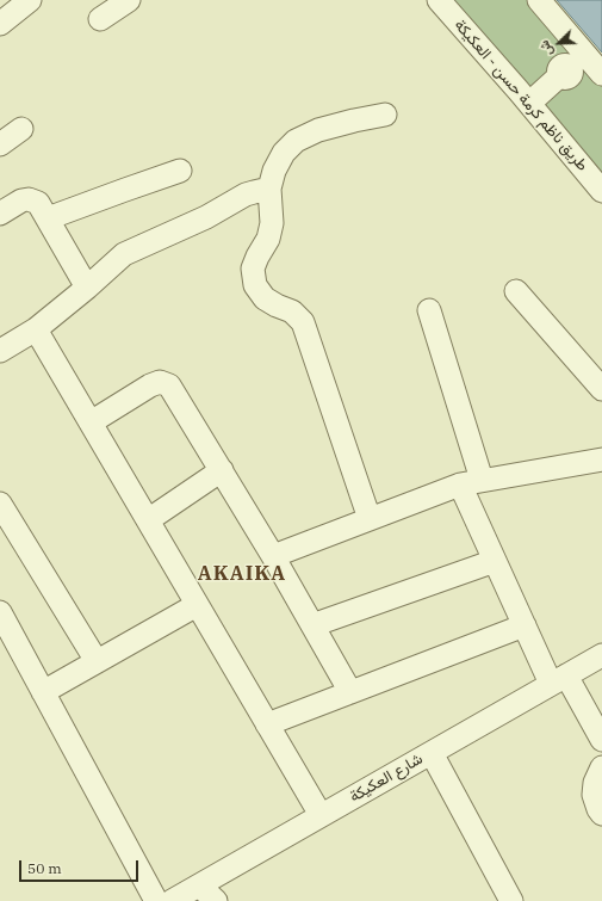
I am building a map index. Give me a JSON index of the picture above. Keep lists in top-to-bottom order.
{
  "streets": {
    "street": ["طريق ناظم كرمة حسن - العكيكة", "شارع العكيكة"]
  },
  "districts": ["AKAIKA"],
  "scale_bar": "50 m",
  "north": "bottom left"
}
